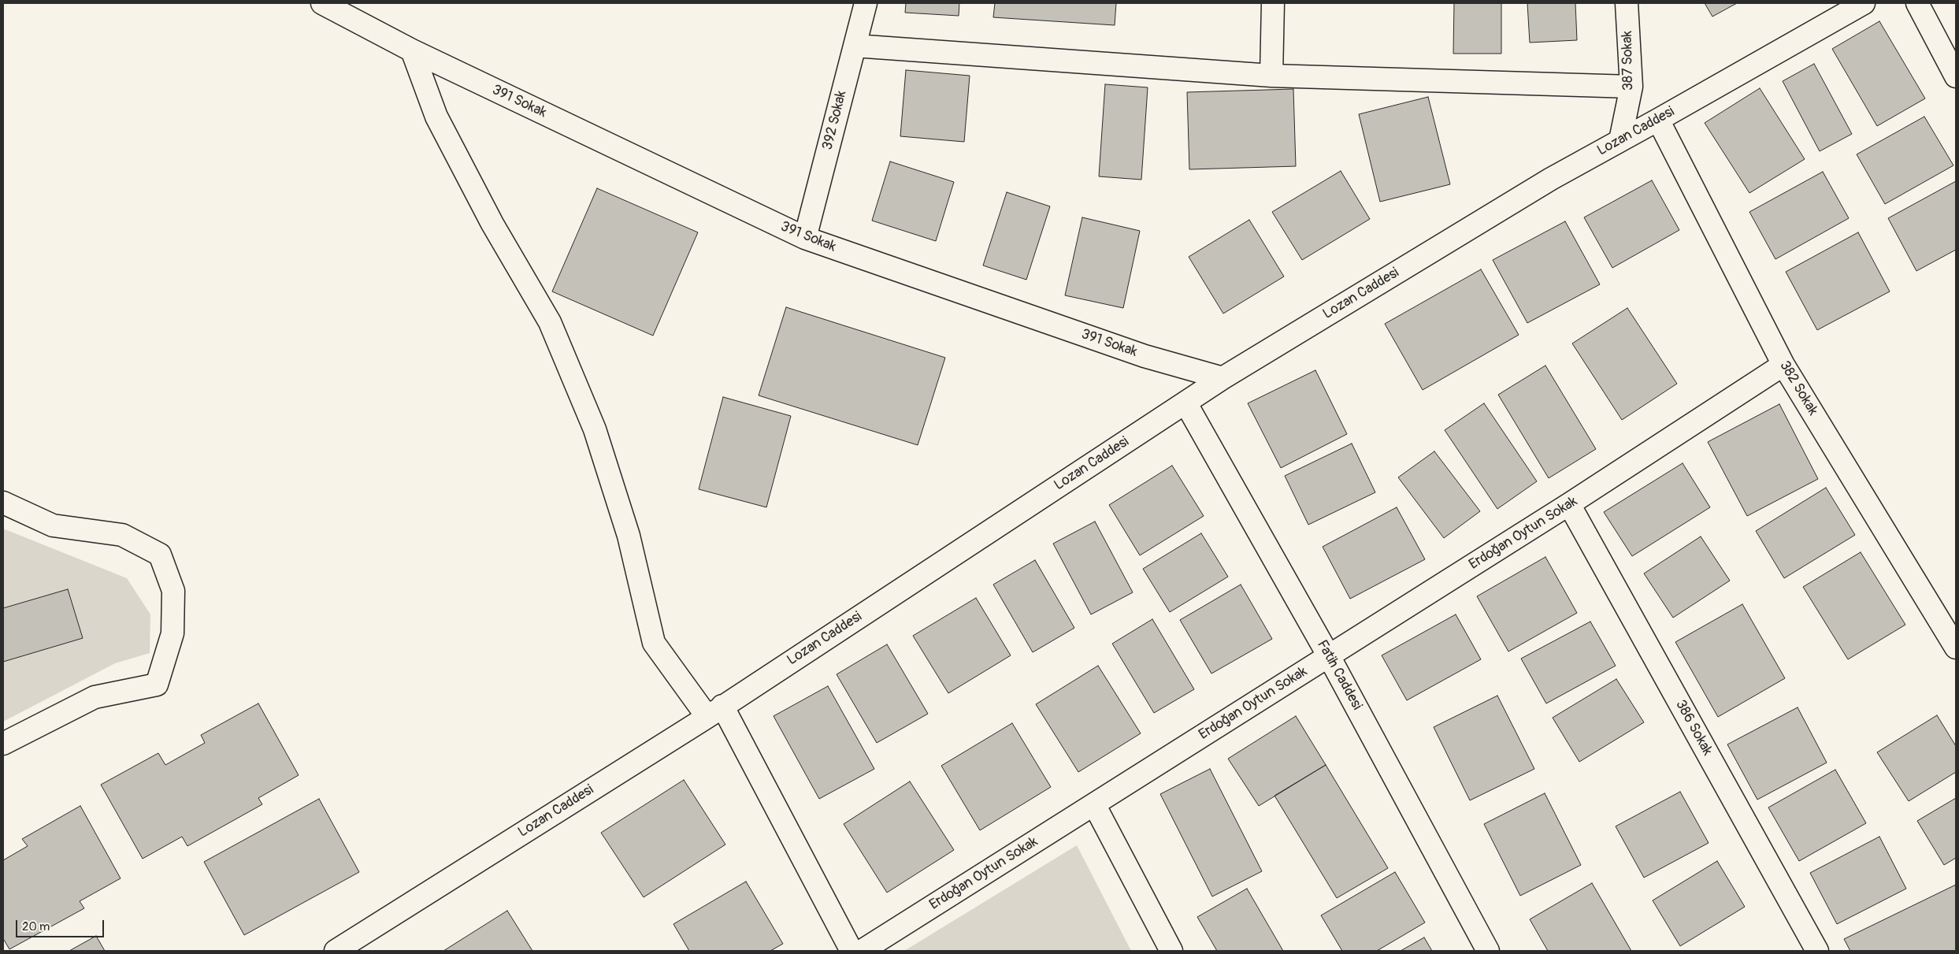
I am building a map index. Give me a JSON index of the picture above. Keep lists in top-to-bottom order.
{
  "streets": {
    "street": [
      "387 Sokak",
      "391 Sokak",
      "392 Sokak",
      "Lozan Caddesi",
      "382 Sokak",
      "Erdoğan Oytun Sokak",
      "Fatih Caddesi",
      "386 Sokak"
    ]
  },
  "crossings": [
    ["387 Sokak", "Lozan Caddesi"],
    ["391 Sokak", "392 Sokak"],
    ["391 Sokak", "Lozan Caddesi"],
    ["Lozan Caddesi", "382 Sokak"],
    ["Lozan Caddesi", "Fatih Caddesi"],
    ["382 Sokak", "Erdoğan Oytun Sokak"],
    ["Erdoğan Oytun Sokak", "Fatih Caddesi"],
    ["Erdoğan Oytun Sokak", "386 Sokak"]
  ],
  "scale_bar": "20 m"
}
